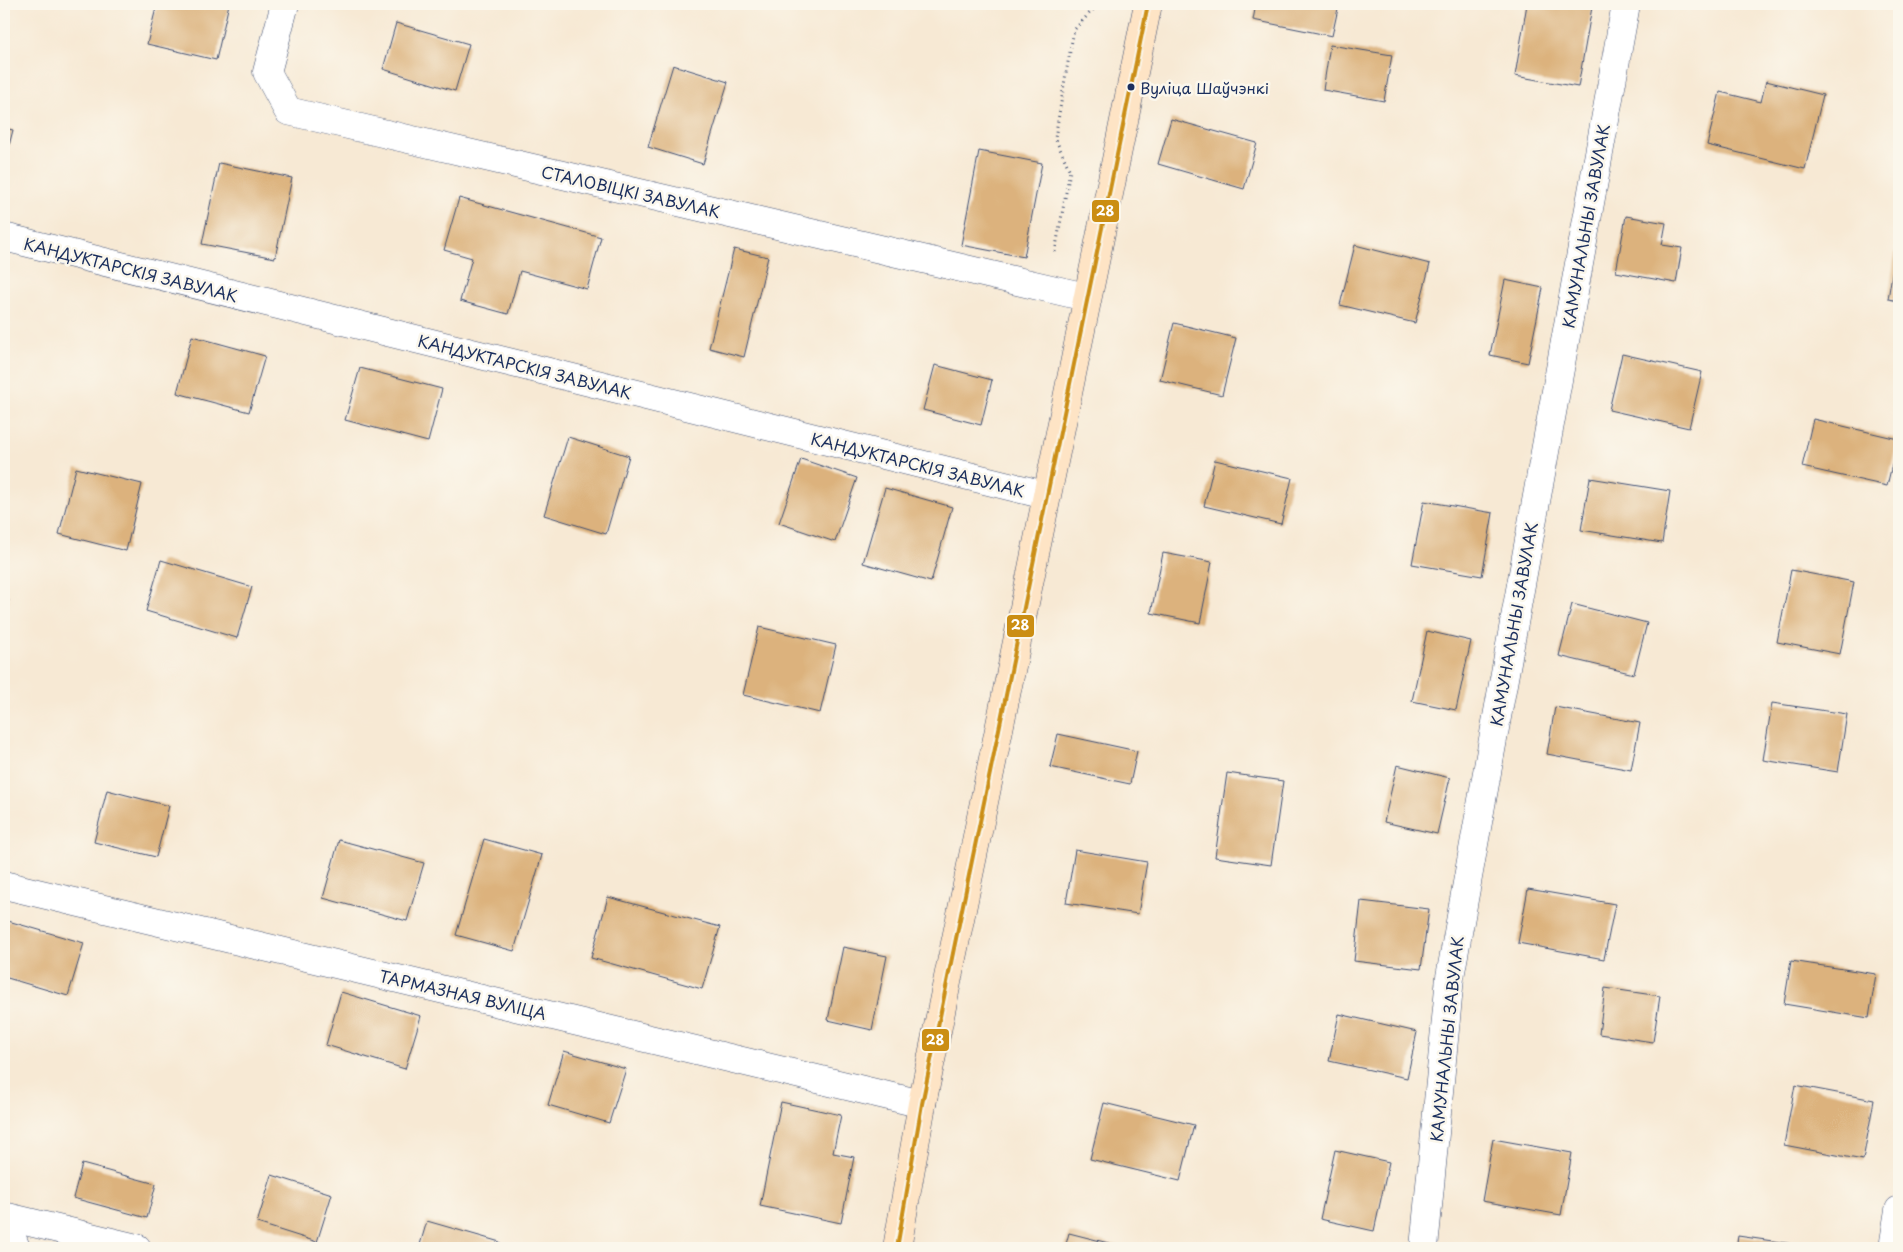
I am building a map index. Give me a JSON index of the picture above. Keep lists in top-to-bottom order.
{
  "streets": {
    "street": [
      "СТАЛОВІЦКІ ЗАВУЛАК",
      "КАМУНАЛЬНЫ ЗАВУЛАК",
      "КАНДУКТАРСКІЯ ЗАВУЛАК",
      "ТАРМАЗНАЯ ВУЛІЦА"
    ]
  },
  "places": ["Вуліца Шаўчэнкі"],
  "lines": ["transit line 28"]
}
